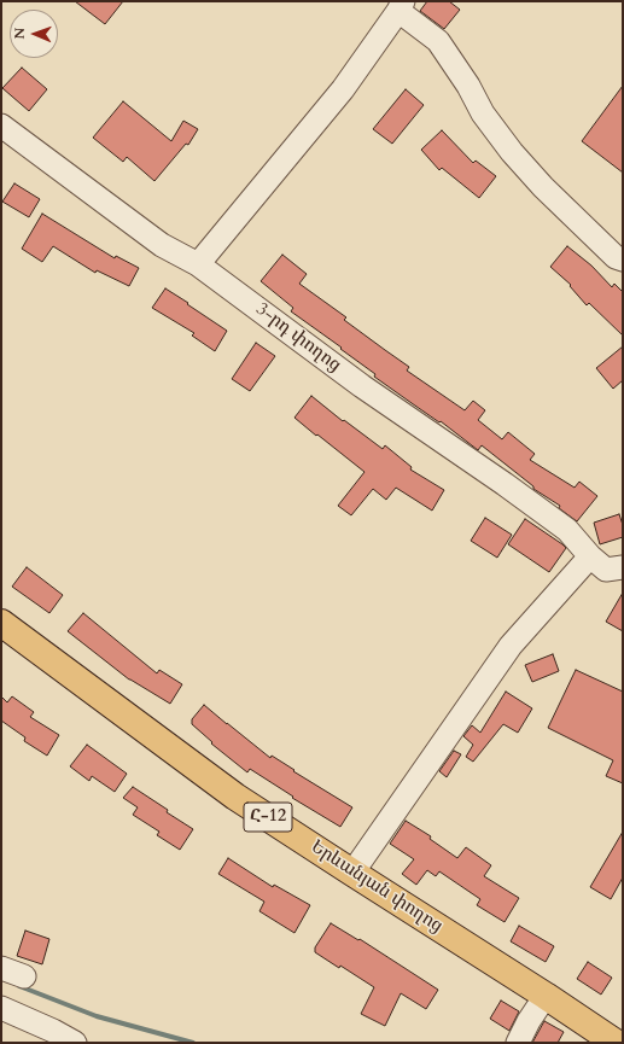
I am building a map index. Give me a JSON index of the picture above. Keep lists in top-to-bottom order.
{
  "streets": {
    "main road": ["Հ-12", "Երևանյան փողոց"],
    "street": ["3-րդ փողոց"]
  },
  "north": "left"
}
